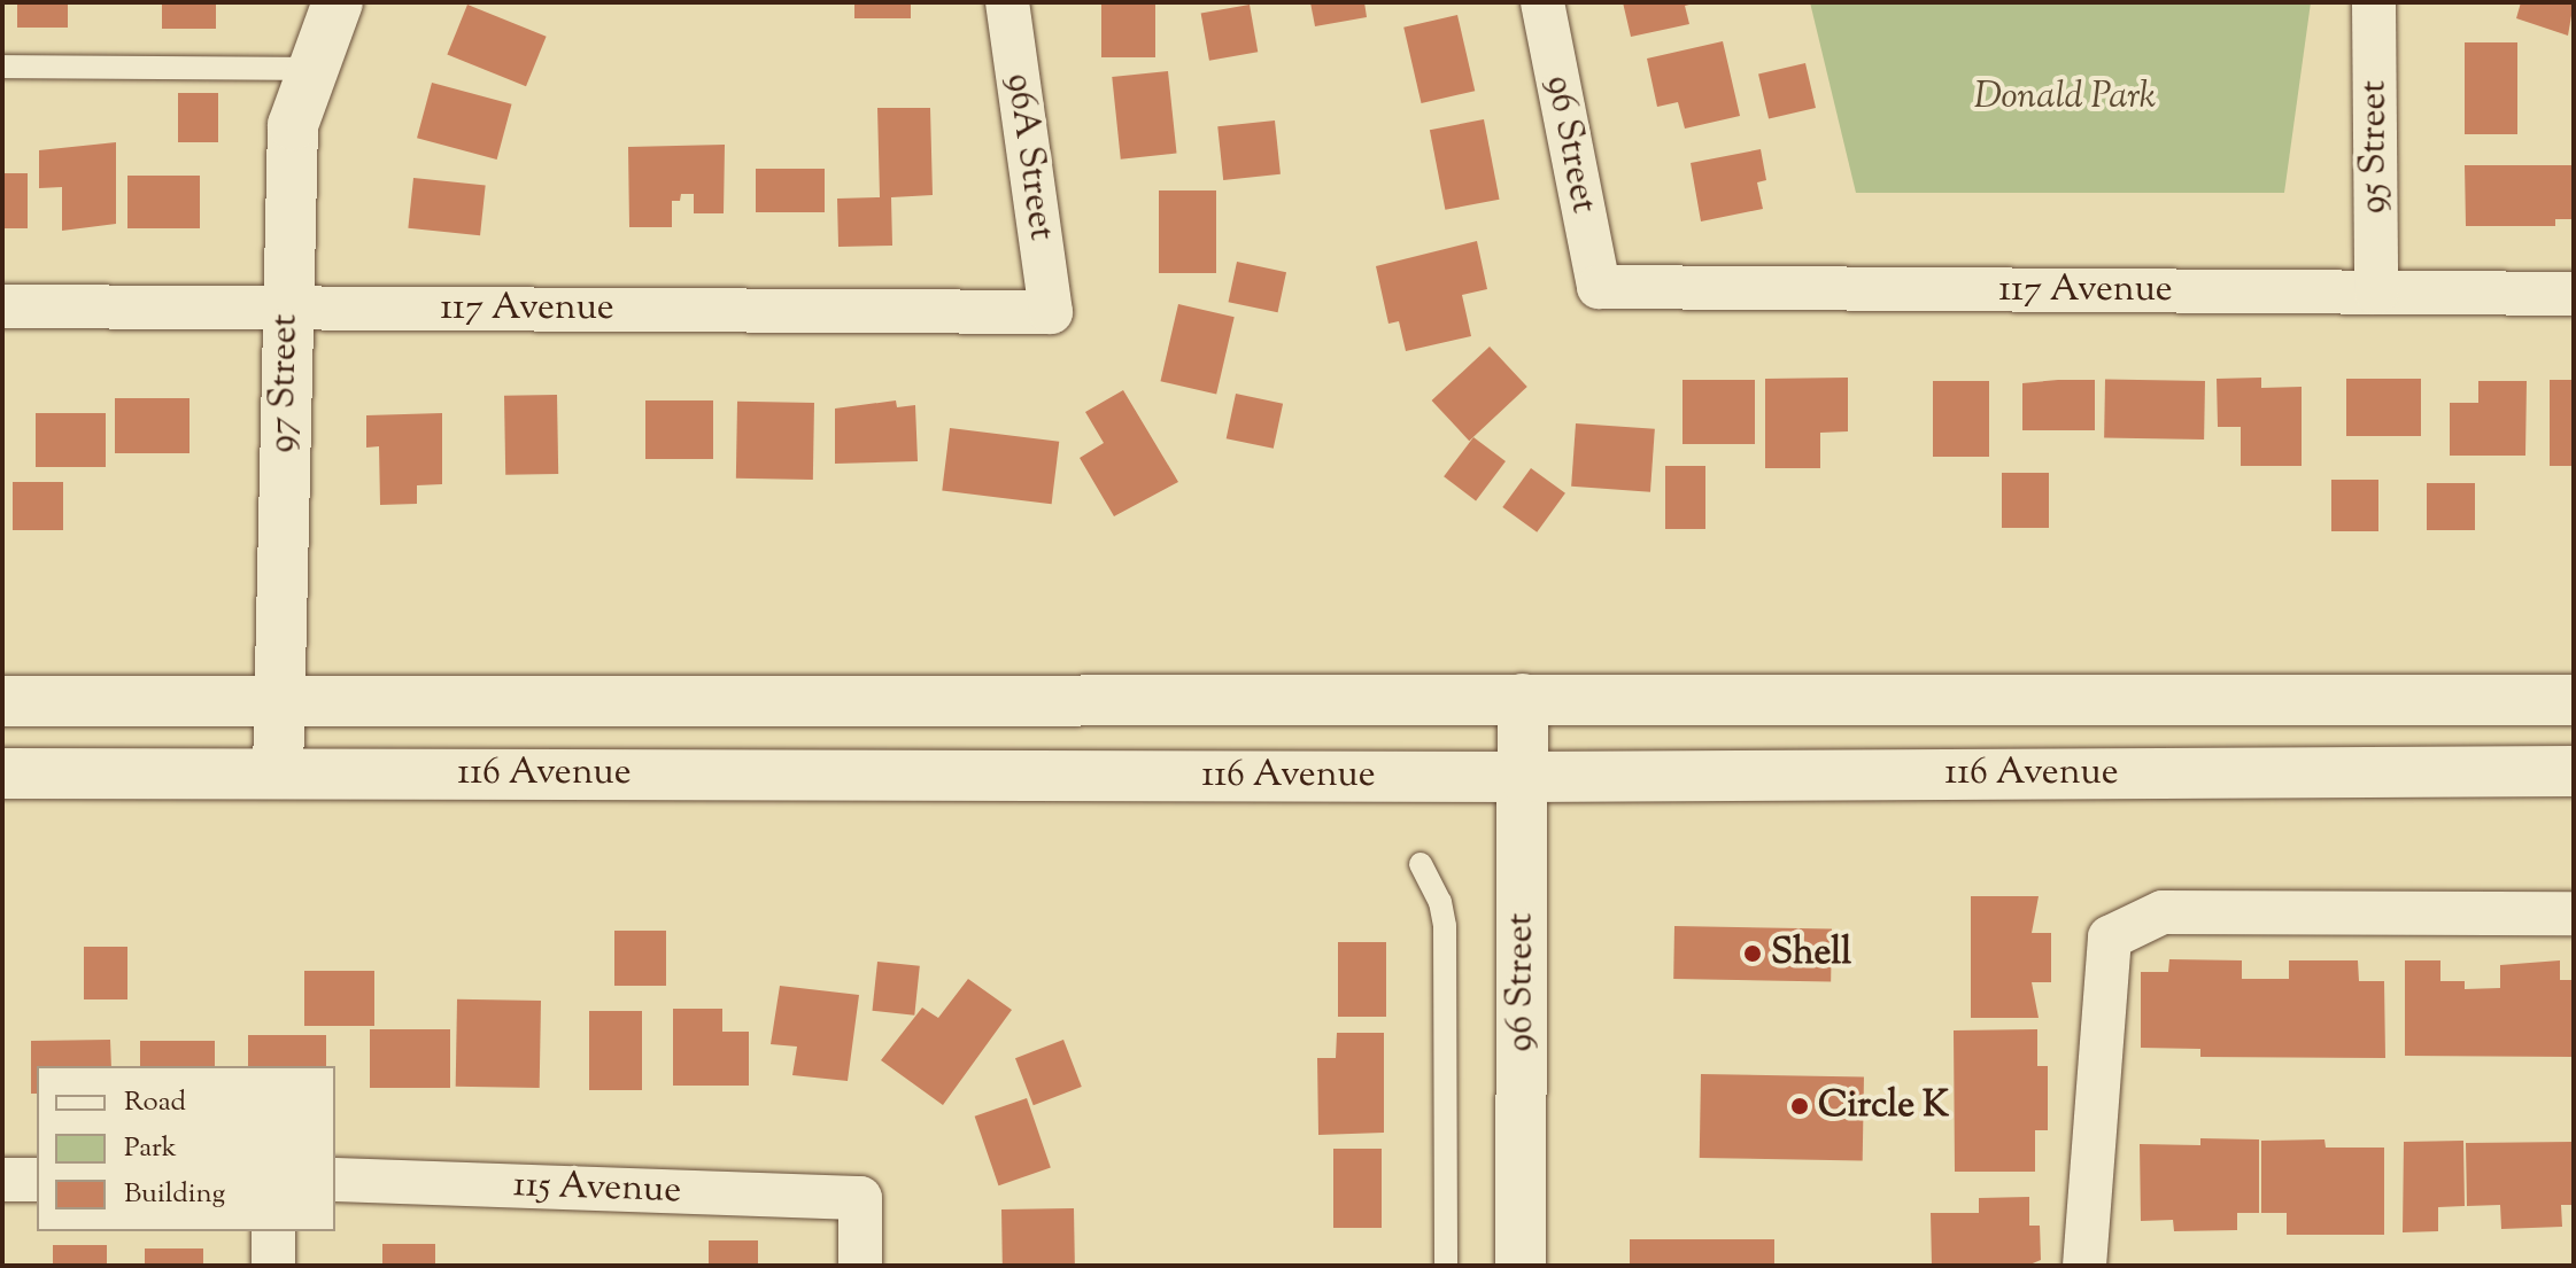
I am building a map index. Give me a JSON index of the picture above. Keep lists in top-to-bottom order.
{
  "streets": {
    "main road": ["96 Street", "97 Street", "116 Avenue"],
    "street": [
      "95 Street",
      "96A Street",
      "117 Avenue",
      "115 Avenue"
    ]
  },
  "crossings": [
    ["96 Street", "117 Avenue"],
    ["96 Street", "116 Avenue"],
    ["95 Street", "117 Avenue"],
    ["96A Street", "117 Avenue"],
    ["117 Avenue", "97 Street"],
    ["97 Street", "116 Avenue"]
  ],
  "parks": ["Donald Park"],
  "places": ["Shell", "Circle K"],
  "legend": ["Road", "Park", "Building"]
}
